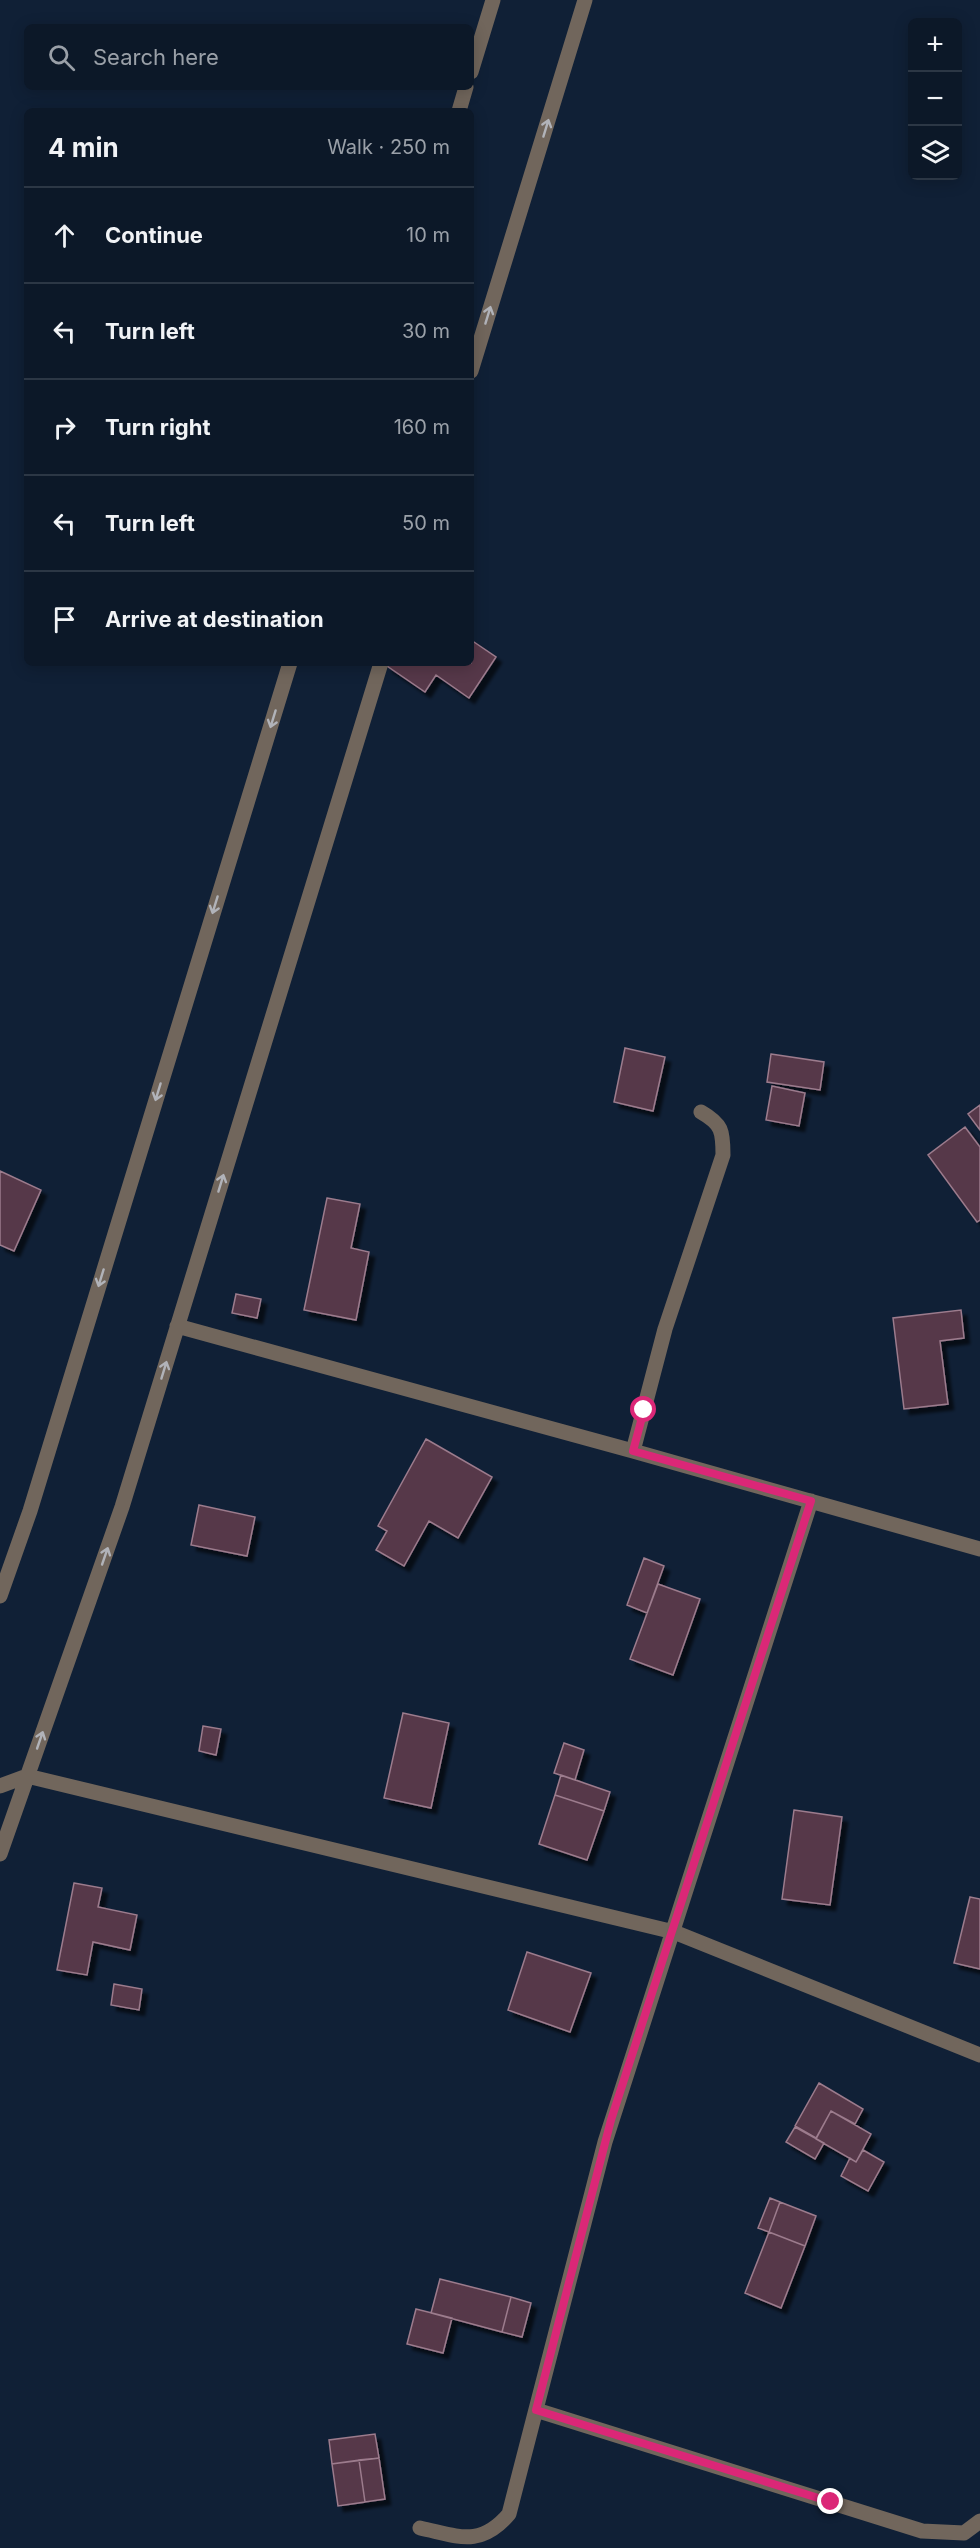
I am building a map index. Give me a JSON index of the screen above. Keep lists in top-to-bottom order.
{
  "page": {
    "map_buttons": ["+", "−"],
    "search": "Search here",
    "heading": ["4 min", "Walk · 250 m"],
    "list": [
      ["Continue", "10 m"],
      ["Turn left", "30 m"],
      ["Turn right", "160 m"],
      ["Turn left", "50 m"],
      "Arrive at destination"
    ]
  }
}
